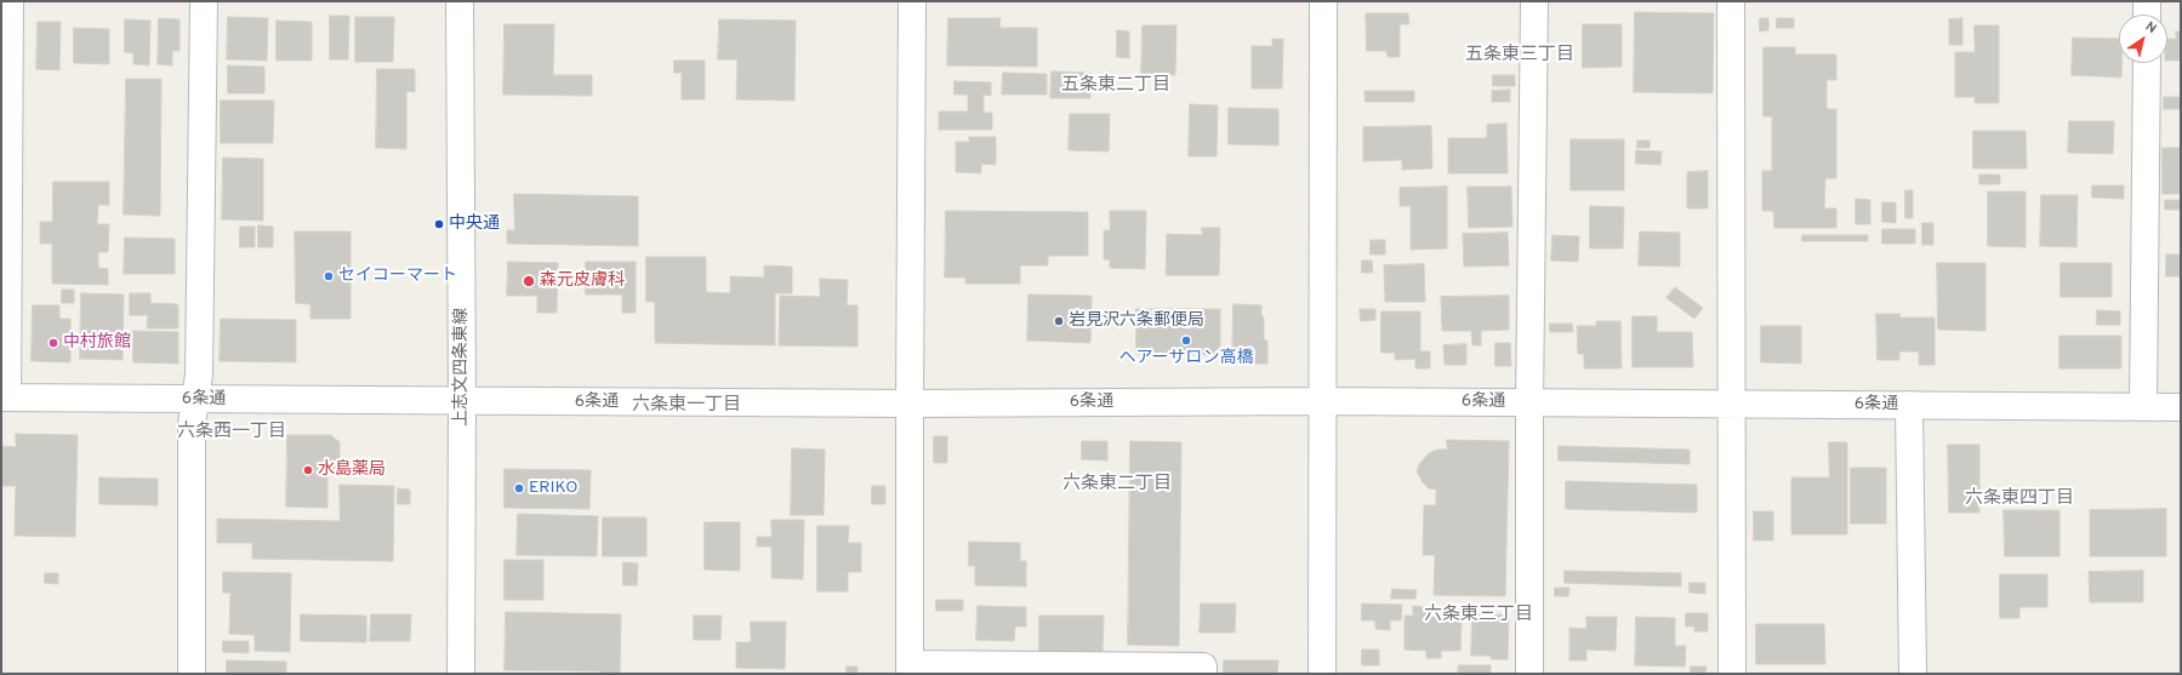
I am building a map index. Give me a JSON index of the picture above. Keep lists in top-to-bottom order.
{
  "streets": {
    "street": ["上志文四条東線", "6条通"]
  },
  "crossings": [
    ["上志文四条東線", "6条通"]
  ],
  "districts": [
    "五条東三丁目",
    "五条東二丁目",
    "六条東一丁目",
    "六条西一丁目",
    "六条東二丁目",
    "六条東四丁目",
    "六条東三丁目"
  ],
  "places": [
    "中央通",
    "セイコーマート",
    "森元皮膚科",
    "岩見沢六条郵便局",
    "ヘアーサロン高橋",
    "中村旅館",
    "水島薬局",
    "ERIKO"
  ],
  "north": "top right"
}
